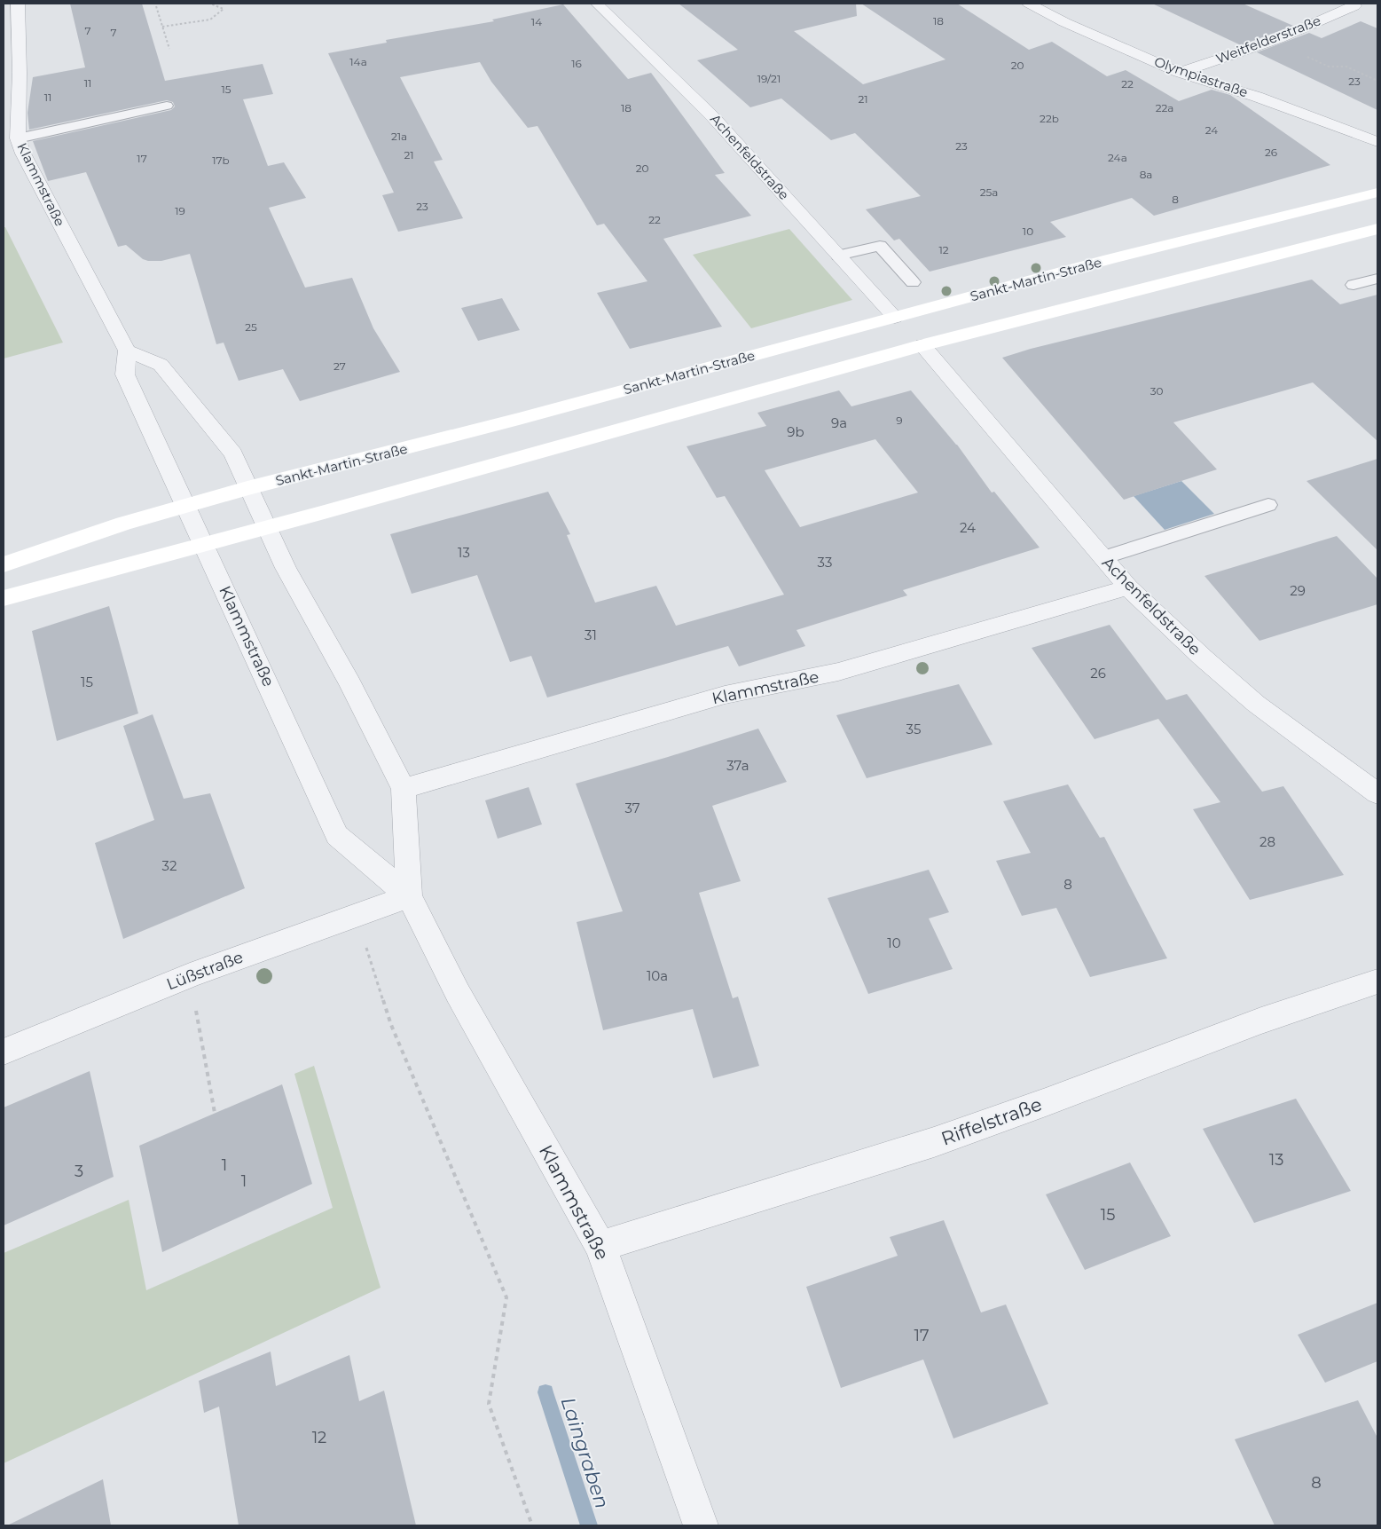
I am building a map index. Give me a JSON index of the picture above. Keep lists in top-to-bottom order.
{
  "streets": {
    "main road": ["Sankt-Martin-Straße"],
    "street": [
      "Weitfelderstraße",
      "Olympiastraße",
      "Achenfeldstraße",
      "Klammstraße",
      "Lüßstraße",
      "Riffelstraße"
    ]
  },
  "crossings": [
    ["Weitfelderstraße", "Olympiastraße"],
    ["Achenfeldstraße", "Klammstraße"],
    ["Achenfeldstraße", "Sankt-Martin-Straße"],
    ["Klammstraße", "Sankt-Martin-Straße"],
    ["Klammstraße", "Lüßstraße"],
    ["Klammstraße", "Riffelstraße"]
  ],
  "water": ["Laingraben"],
  "house_numbers": [
    "18",
    "14",
    "7",
    "7",
    "14a",
    "16",
    "20",
    "19/21",
    "23",
    "11",
    "22",
    "15",
    "11",
    "21",
    "18",
    "22a",
    "22b",
    "24",
    "21a",
    "23",
    "26",
    "21",
    "24a",
    "17",
    "17b",
    "20",
    "8a",
    "25a",
    "8",
    "23",
    "19",
    "22",
    "10",
    "12",
    "25",
    "27",
    "30",
    "9",
    "9a",
    "9b",
    "24",
    "13",
    "33",
    "29",
    "31",
    "26",
    "15",
    "35",
    "37a",
    "37",
    "28",
    "32",
    "8",
    "10",
    "10a",
    "13",
    "1",
    "3",
    "1",
    "15",
    "17",
    "12",
    "8"
  ]
}
